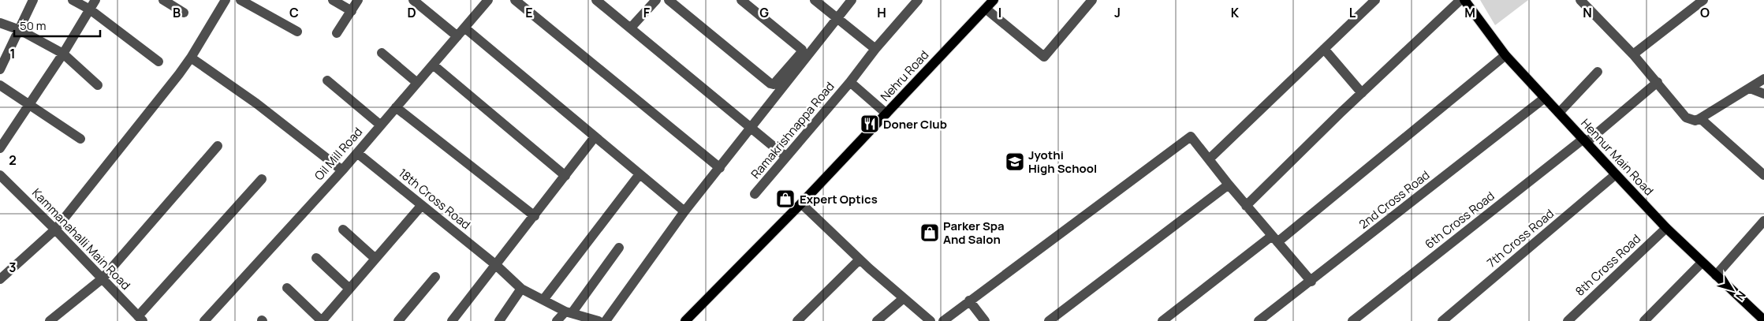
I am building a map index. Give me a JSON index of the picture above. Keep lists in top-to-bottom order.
{
  "streets": {
    "main road": ["Nehru Road", "Hennur Main Road"],
    "street": [
      "Ramakrishnappa Road",
      "Oil Mill Road",
      "18th Cross Road",
      "2nd Cross Road",
      "6th Cross Road",
      "7th Cross Road",
      "Kammanahalli Main Road",
      "8th Cross Road"
    ]
  },
  "crossings": [
    ["Nehru Road", "Ramakrishnappa Road"],
    ["Oil Mill Road", "18th Cross Road"],
    ["Hennur Main Road", "2nd Cross Road"],
    ["Hennur Main Road", "6th Cross Road"],
    ["Hennur Main Road", "7th Cross Road"],
    ["Hennur Main Road", "8th Cross Road"]
  ],
  "places": {
    "restaurant": ["Doner Club"],
    "school or university": ["Jyothi High School"],
    "shop": ["Expert Optics", "Parker Spa And Salon"]
  },
  "scale_bar": "50 m",
  "north": "bottom right",
  "grid": {
    "columns": [
      "B",
      "C",
      "D",
      "E",
      "F",
      "G",
      "H",
      "I",
      "J",
      "K",
      "L",
      "M",
      "N",
      "O"
    ],
    "rows": ["1", "2", "3"]
  }
}
